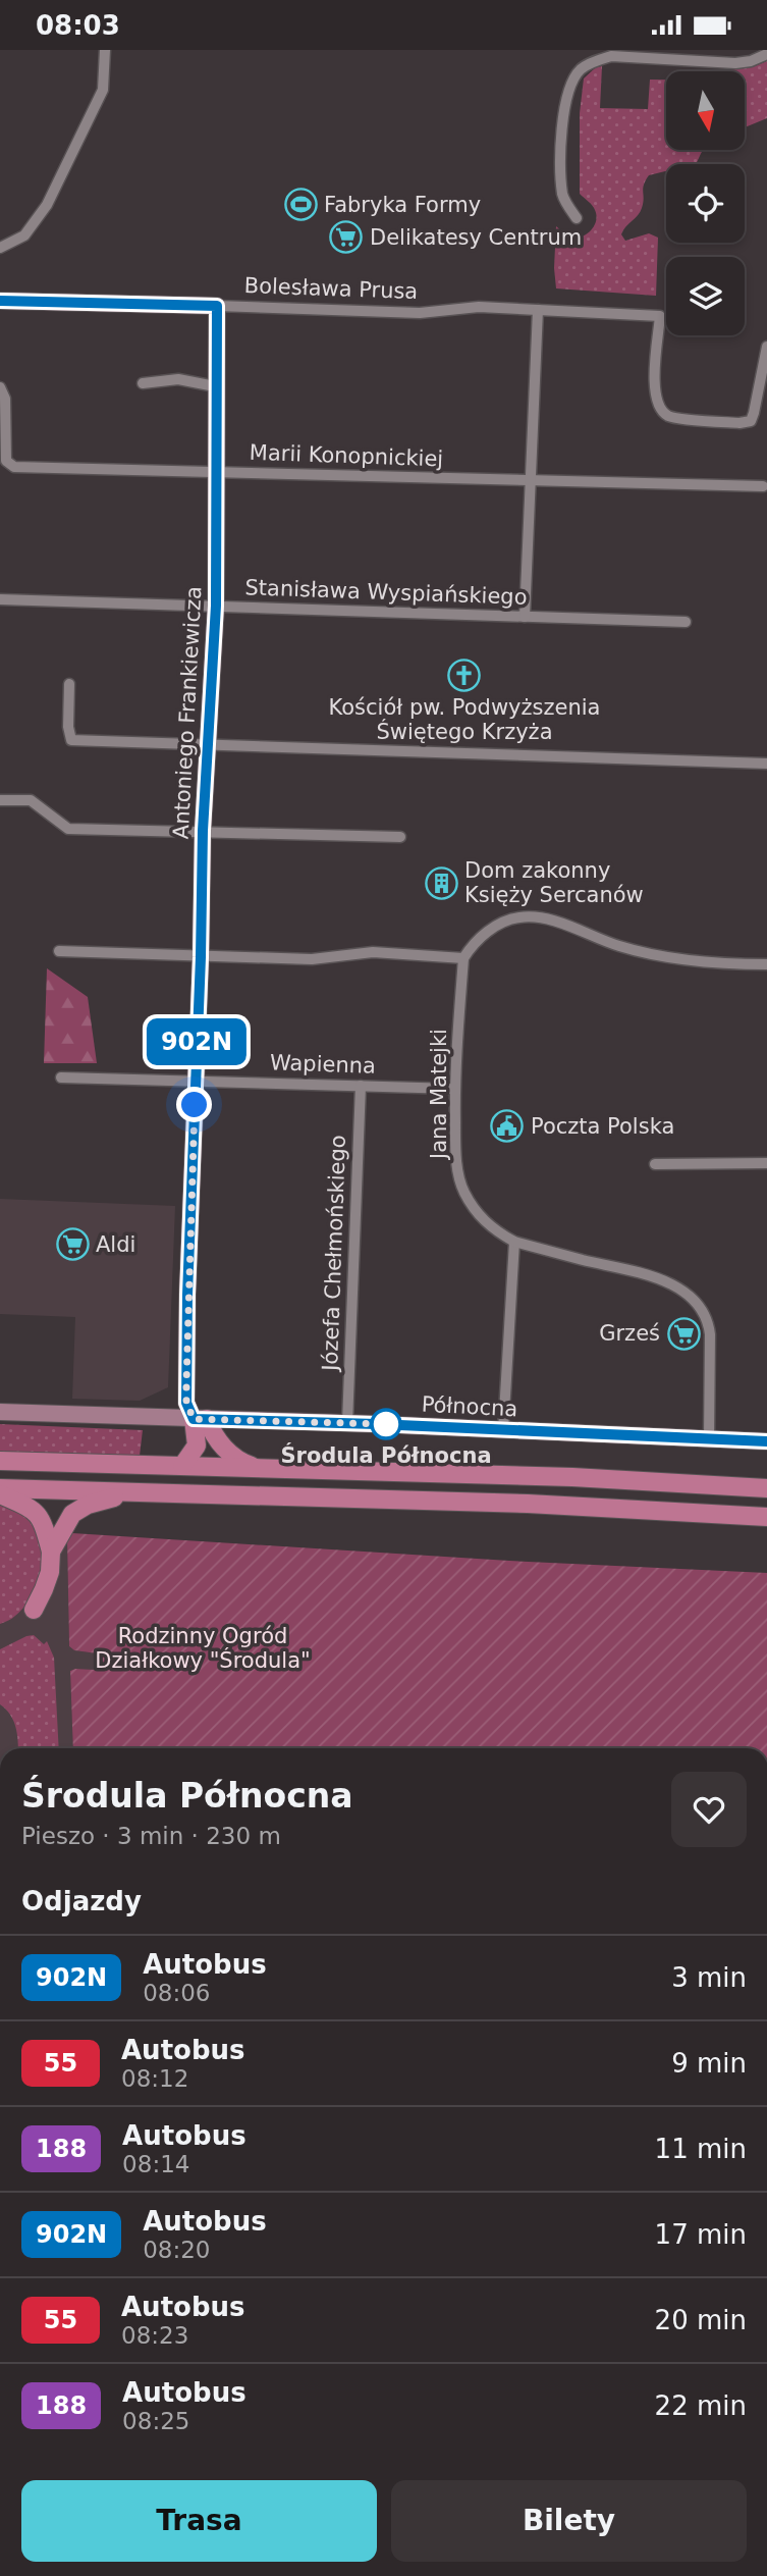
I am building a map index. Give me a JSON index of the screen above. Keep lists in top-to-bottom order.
{
  "streets": {
    "street": [
      "Bolesława Prusa",
      "Marii Konopnickiej",
      "Stanisława Wyspiańskiego",
      "Antoniego Frankiewicza",
      "Wapienna",
      "Jana Matejki",
      "Józefa Chełmońskiego",
      "Północna"
    ]
  },
  "crossings": [
    ["Bolesława Prusa", "Antoniego Frankiewicza"],
    ["Marii Konopnickiej", "Antoniego Frankiewicza"],
    ["Stanisława Wyspiańskiego", "Antoniego Frankiewicza"],
    ["Antoniego Frankiewicza", "Wapienna"],
    ["Antoniego Frankiewicza", "Północna"],
    ["Wapienna", "Jana Matejki"],
    ["Wapienna", "Józefa Chełmońskiego"],
    ["Jana Matejki", "Północna"],
    ["Józefa Chełmońskiego", "Północna"]
  ],
  "parks": ["Rodzinny Ogród Działkowy \"Środula\""],
  "places": {
    "sports": ["Fabryka Formy"],
    "supermarket": ["Delikatesy Centrum", "Aldi", "Grześ"],
    "church": ["Kościół pw. Podwyższenia Świętego Krzyża"],
    "building": ["Dom zakonny Księży Sercanów"],
    "public building": ["Poczta Polska"],
    "other": ["Środula Północna"]
  },
  "lines": ["bus line 902N"],
  "north": "bottom",
  "page": {
    "status": "08:03",
    "on_map": "902N",
    "heading": [
      ["Środula Północna", "Pieszo · 3 min · 230 m"],
      "Odjazdy"
    ],
    "list": [
      {
        "mark": "902N",
        "name": "Autobus",
        "note": "08:06",
        "value": "3 min"
      },
      {
        "mark": "55",
        "name": "Autobus",
        "note": "08:12",
        "value": "9 min"
      },
      {
        "mark": "188",
        "name": "Autobus",
        "note": "08:14",
        "value": "11 min"
      },
      {
        "mark": "902N",
        "name": "Autobus",
        "note": "08:20",
        "value": "17 min"
      },
      {
        "mark": "55",
        "name": "Autobus",
        "note": "08:23",
        "value": "20 min"
      },
      {
        "mark": "188",
        "name": "Autobus",
        "note": "08:25",
        "value": "22 min"
      }
    ],
    "buttons": ["Trasa", "Bilety"]
  }
}
